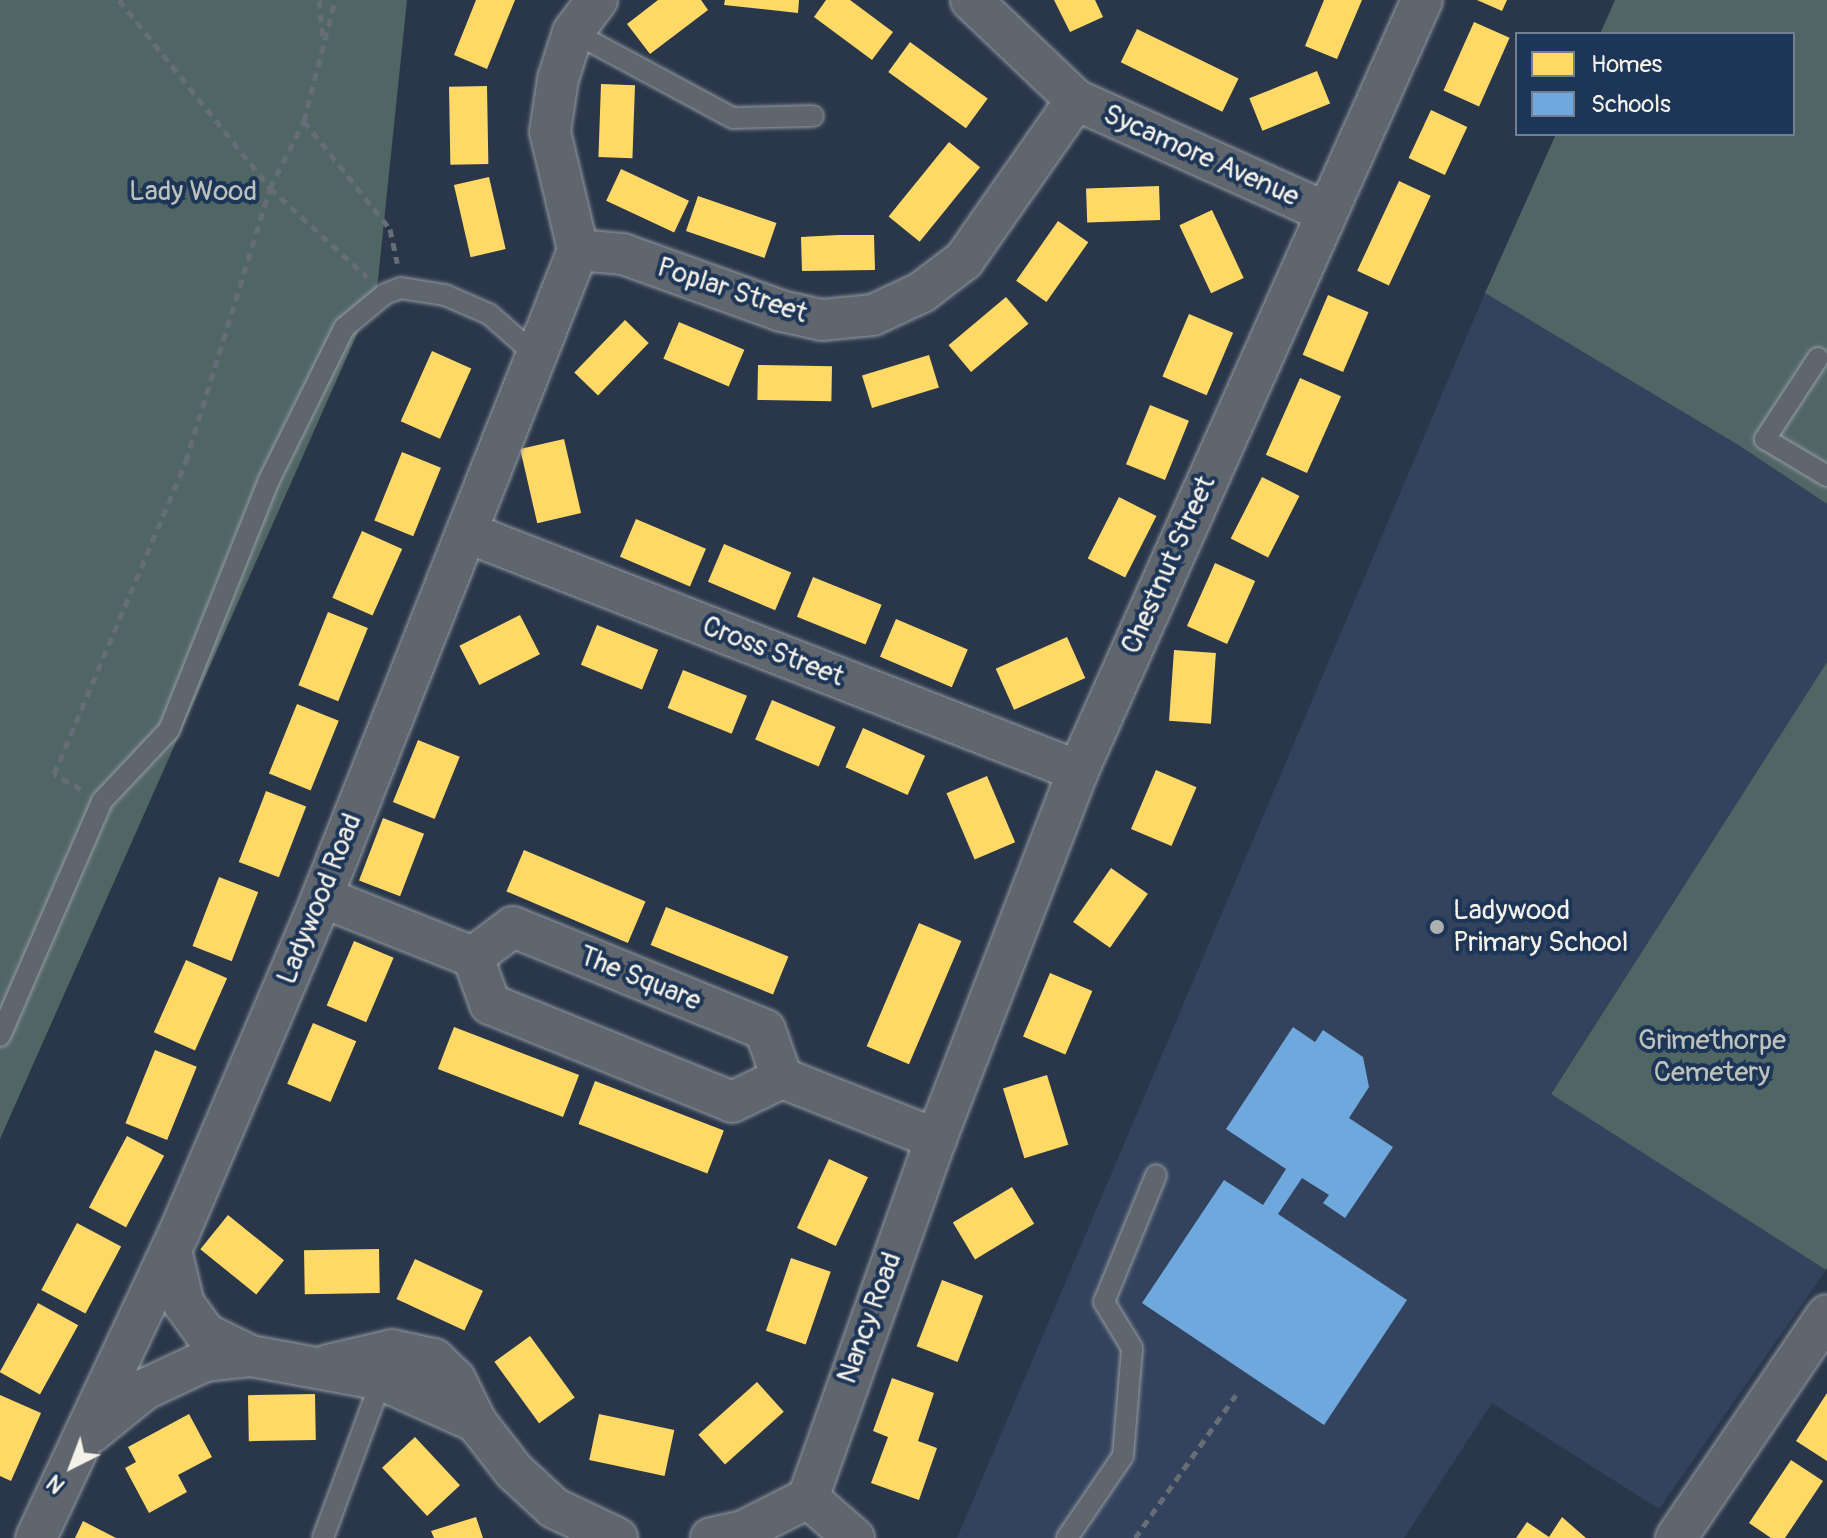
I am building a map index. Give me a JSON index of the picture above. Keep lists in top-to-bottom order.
{
  "streets": {
    "street": [
      "Sycamore Avenue",
      "Poplar Street",
      "Chestnut Street",
      "Cross Street",
      "Ladywood Road",
      "The Square",
      "Nancy Road"
    ]
  },
  "crossings": [
    ["Sycamore Avenue", "Poplar Street"],
    ["Sycamore Avenue", "Chestnut Street"],
    ["Poplar Street", "Ladywood Road"],
    ["Chestnut Street", "Cross Street"],
    ["Chestnut Street", "Nancy Road"],
    ["Cross Street", "Ladywood Road"]
  ],
  "parks": ["Lady Wood", "Grimethorpe Cemetery"],
  "places": ["Ladywood Primary School"],
  "legend": ["Homes", "Schools"],
  "north": "bottom left"
}
